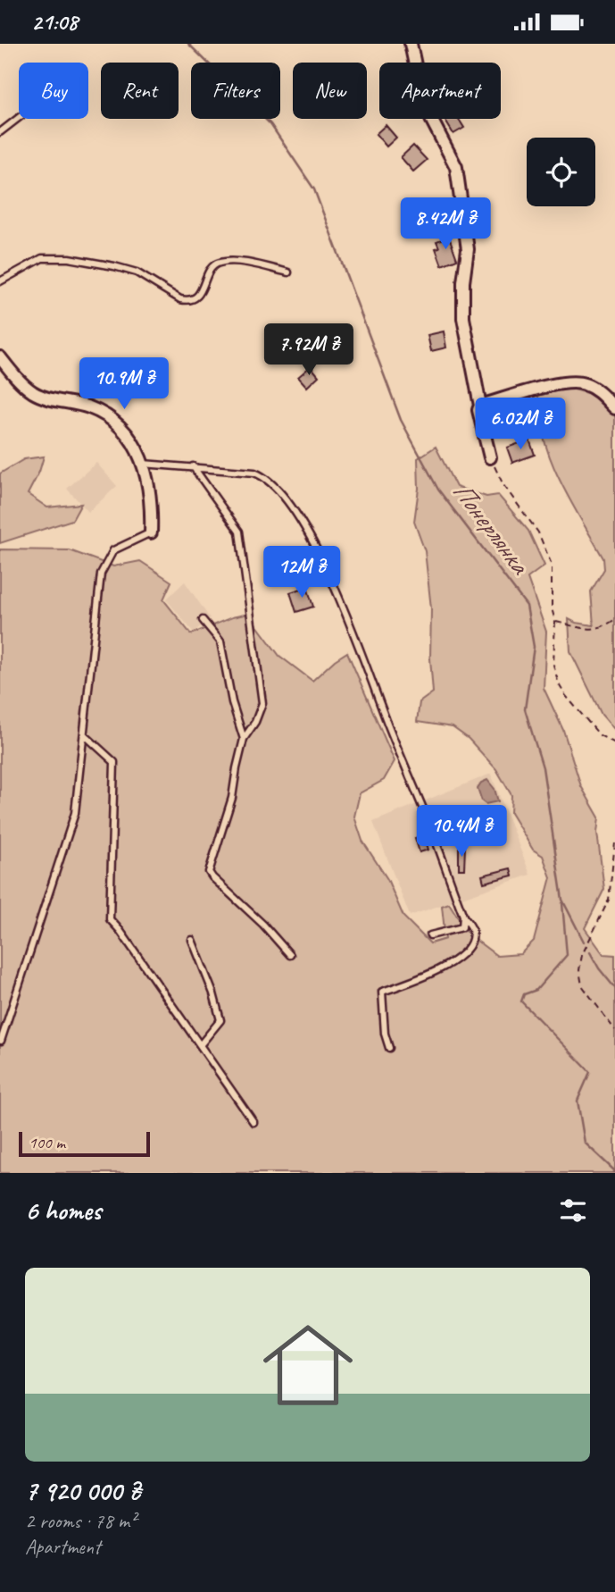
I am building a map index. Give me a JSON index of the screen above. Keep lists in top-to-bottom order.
{
  "water": ["Понерлянка"],
  "scale_bar": "100 m",
  "page": {
    "status": "21:08",
    "chip": [
      "Buy",
      "Rent",
      "Filters",
      "New",
      "Apartment"
    ],
    "price": [
      "8.42M ₴",
      "7.92M ₴",
      "10.9M ₴",
      "6.02M ₴",
      "12M ₴",
      "10.4M ₴"
    ],
    "scale": "100 m",
    "heading": "6 homes",
    "list": [
      {
        "name": "7 920 000 ₴",
        "note": "2 rooms · 78 m² · Apartment"
      }
    ]
  }
}
